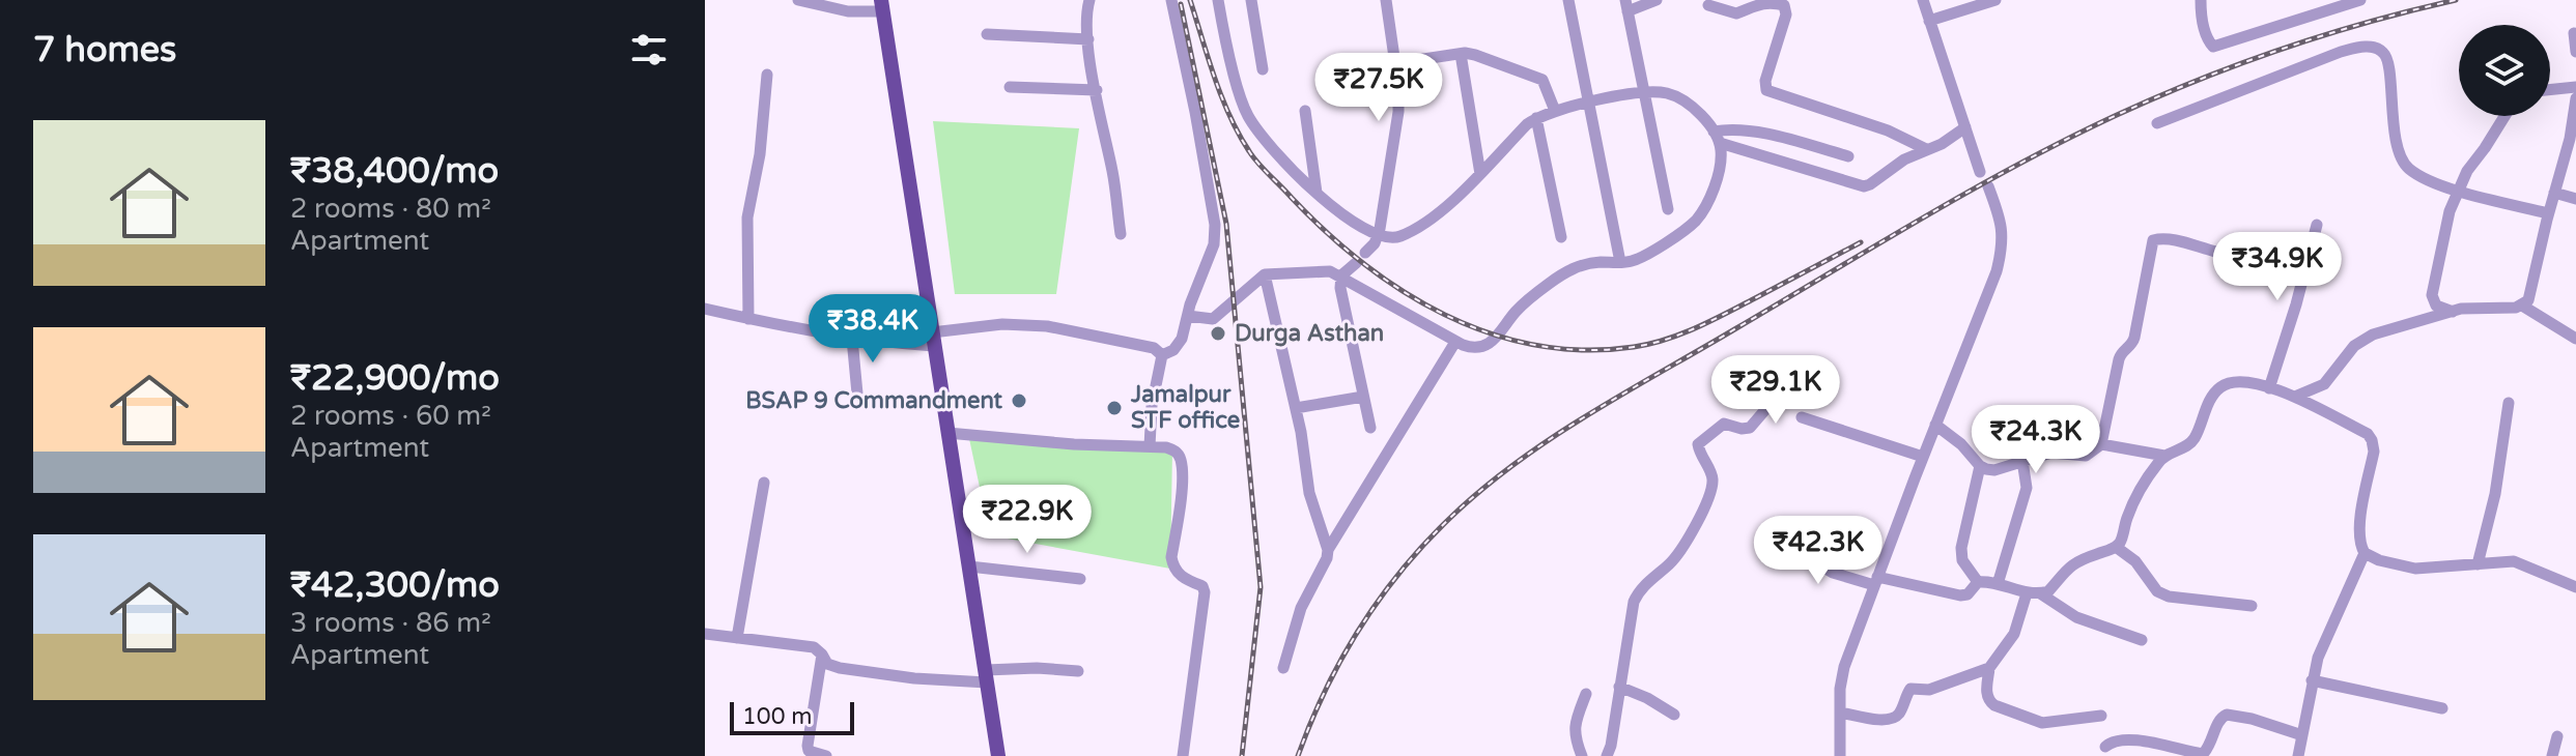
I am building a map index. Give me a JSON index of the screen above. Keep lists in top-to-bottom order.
{
  "places": ["Durga Asthan", "BSAP 9 Commandment", "Jamalpur STF office"],
  "scale_bar": "100 m",
  "page": {
    "heading": "7 homes",
    "price": [
      "₹27.5K",
      "₹34.9K",
      "₹38.4K",
      "₹29.1K",
      "₹24.3K",
      "₹22.9K",
      "₹42.3K"
    ],
    "list": [
      {
        "name": "₹38,400/mo",
        "note": "2 rooms · 80 m² · Apartment"
      },
      {
        "name": "₹22,900/mo",
        "note": "2 rooms · 60 m² · Apartment"
      },
      {
        "name": "₹42,300/mo",
        "note": "3 rooms · 86 m² · Apartment"
      }
    ],
    "scale": "100 m"
  }
}
